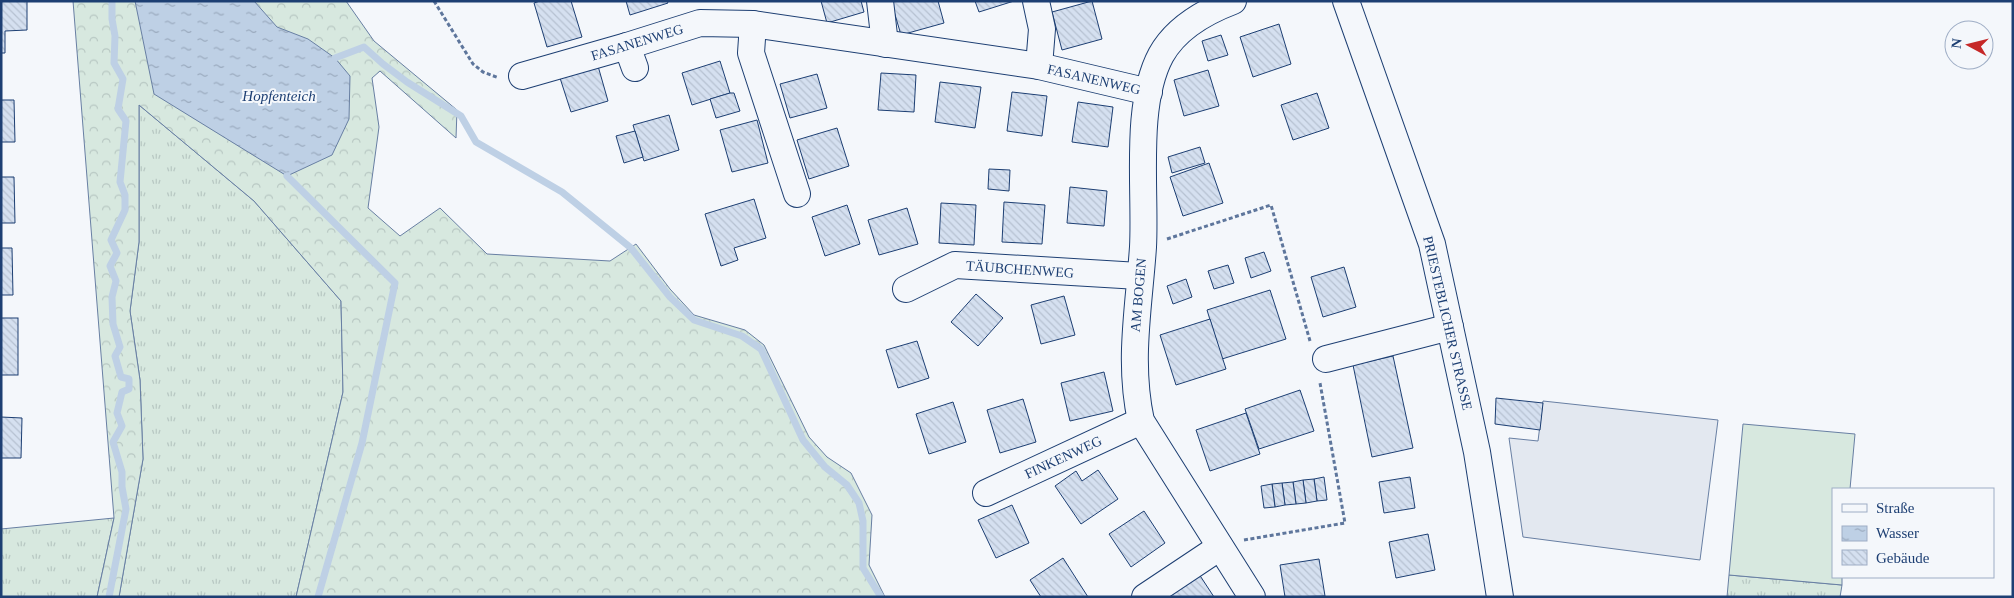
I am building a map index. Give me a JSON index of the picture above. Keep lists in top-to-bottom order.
{
  "streets": {
    "street": [
      "FASANENWEG",
      "TÄUBCHENWEG",
      "AM BOGEN",
      "PRIESTEBLICHER STRASSE",
      "FINKENWEG"
    ]
  },
  "crossings": [
    ["FASANENWEG", "AM BOGEN"],
    ["TÄUBCHENWEG", "AM BOGEN"],
    ["AM BOGEN", "FINKENWEG"]
  ],
  "water": ["Hopfenteich"],
  "legend": ["Straße", "Wasser", "Gebäude"],
  "north": "left"
}
